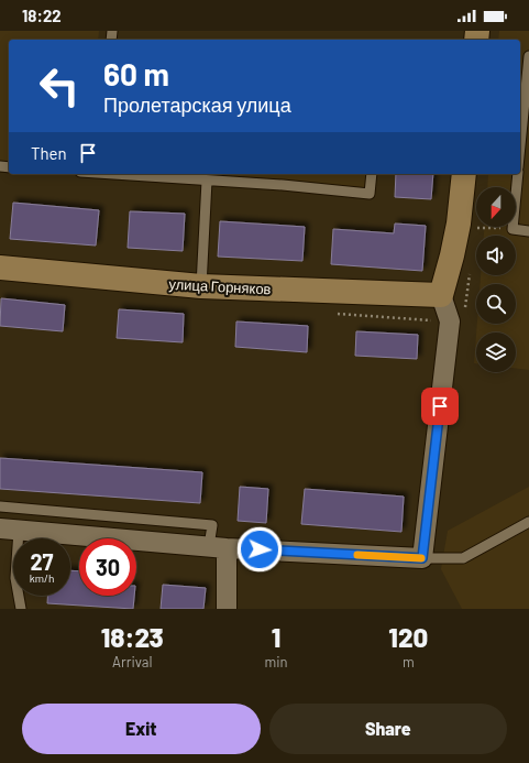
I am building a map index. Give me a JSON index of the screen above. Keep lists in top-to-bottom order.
{
  "streets": {
    "main road": ["улица Горняков"]
  },
  "north": "bottom",
  "page": {
    "status": "18:22",
    "turn": ["60 m", "Пролетарская улица"],
    "then": "Then",
    "speed": "27 km/h",
    "limit": "30",
    "eta": [
      "18:23",
      "Arrival",
      "1",
      "min",
      "120",
      "m"
    ],
    "buttons": ["Exit", "Share"]
  }
}
